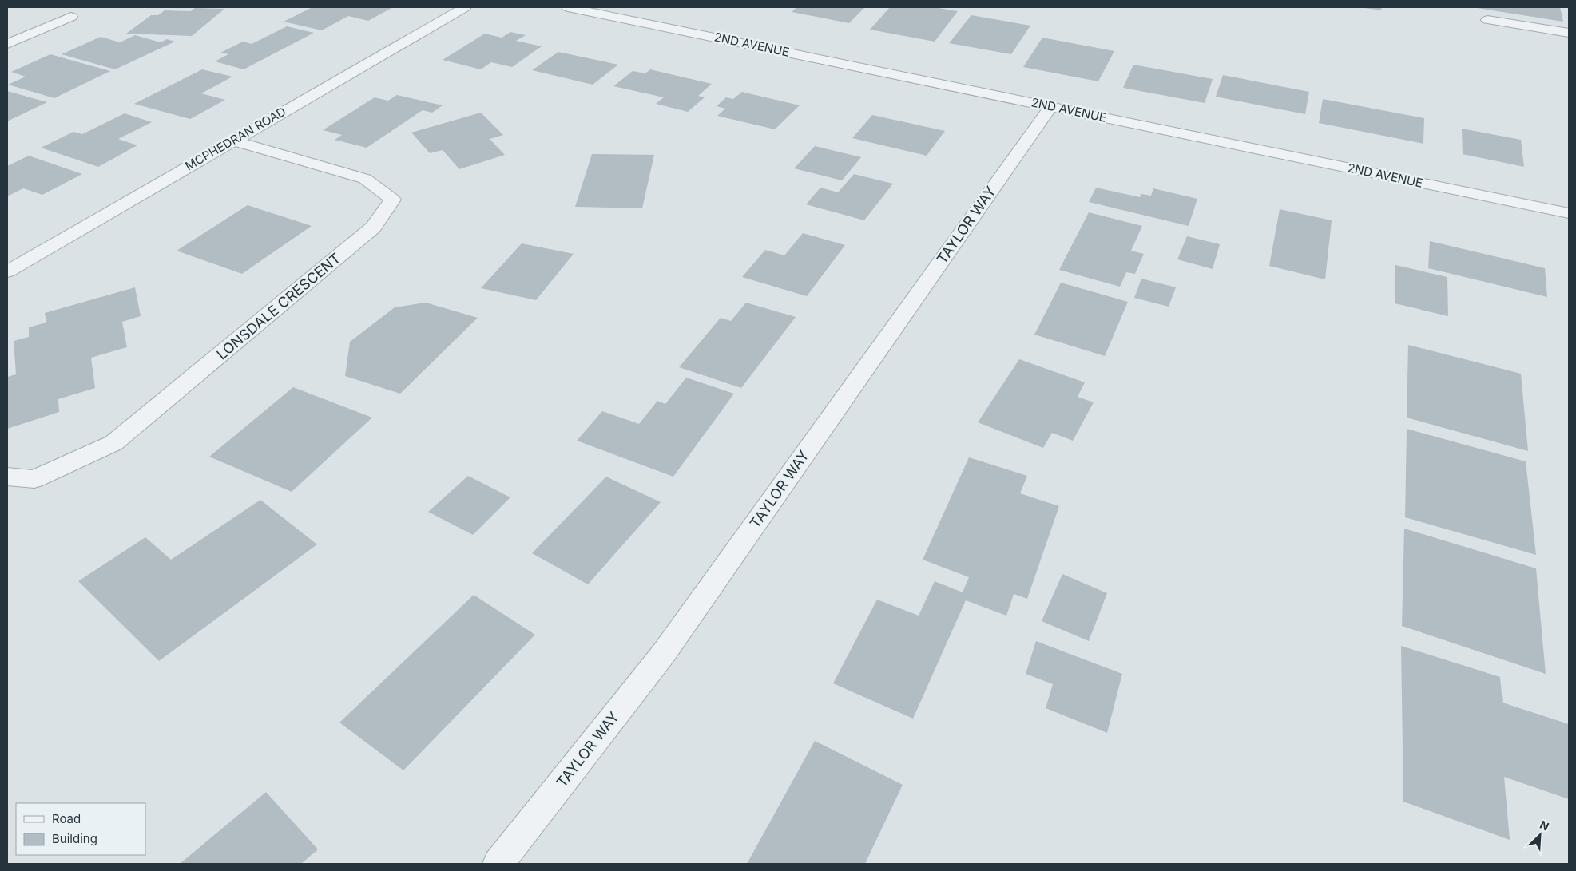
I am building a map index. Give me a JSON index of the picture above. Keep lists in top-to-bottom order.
{
  "streets": {
    "street": [
      "2ND AVENUE",
      "MCPHEDRAN ROAD",
      "TAYLOR WAY",
      "LONSDALE CRESCENT"
    ]
  },
  "crossings": [
    ["2ND AVENUE", "TAYLOR WAY"],
    ["MCPHEDRAN ROAD", "LONSDALE CRESCENT"]
  ],
  "legend": ["Road", "Building"],
  "north": "top right"
}
